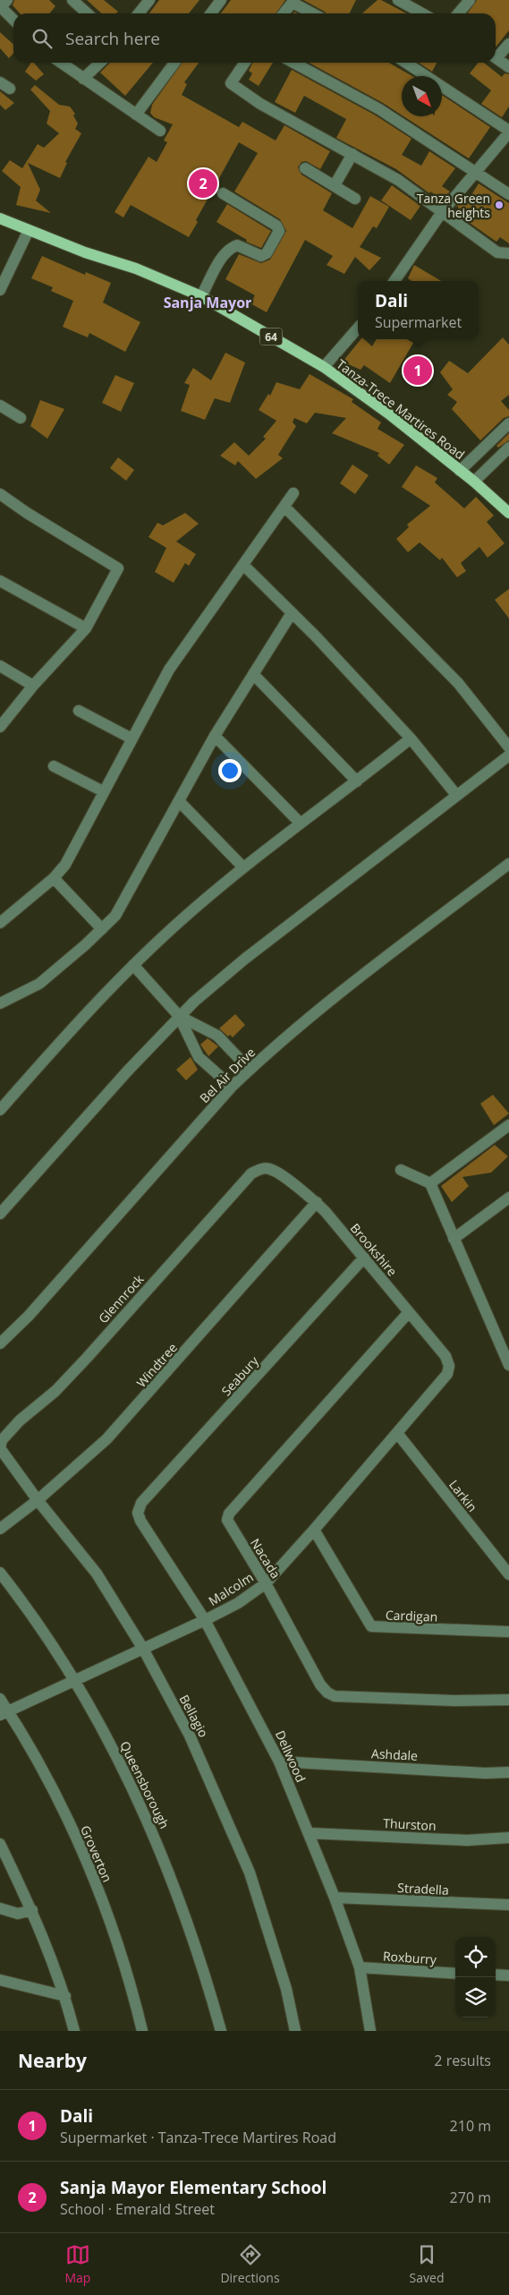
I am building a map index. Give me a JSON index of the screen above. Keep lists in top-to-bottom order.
{
  "streets": {
    "main road": ["64", "Tanza-Trece Martires Road"],
    "street": [
      "Bel Air Drive",
      "Brookshire",
      "Glennrock",
      "Windtree",
      "Seabury",
      "Larkin",
      "Nacada",
      "Malcolm",
      "Cardigan",
      "Bellagio",
      "Ashdale",
      "Dellwood",
      "Queensborough",
      "Thurston",
      "Groverton",
      "Stradella",
      "Roxburry"
    ]
  },
  "crossings": [
    ["Brookshire", "Glennrock"],
    ["Brookshire", "Windtree"],
    ["Brookshire", "Seabury"],
    ["Brookshire", "Nacada"],
    ["Brookshire", "Malcolm"],
    ["Glennrock", "Bellagio"],
    ["Windtree", "Bellagio"],
    ["Seabury", "Dellwood"],
    ["Larkin", "Malcolm"],
    ["Nacada", "Malcolm"],
    ["Malcolm", "Cardigan"],
    ["Malcolm", "Bellagio"],
    ["Malcolm", "Dellwood"],
    ["Malcolm", "Queensborough"],
    ["Malcolm", "Groverton"],
    ["Ashdale", "Dellwood"],
    ["Dellwood", "Thurston"],
    ["Dellwood", "Stradella"],
    ["Dellwood", "Roxburry"]
  ],
  "districts": ["Sanja Mayor"],
  "places": ["Tanza Green heights"],
  "north": "bottom right",
  "page": {
    "search": "Search here",
    "pins": ["2", "1"],
    "popup": ["Dali", "Supermarket"],
    "heading": ["Nearby", "2 results"],
    "list": [
      {
        "mark": "1",
        "name": "Dali",
        "note": "Supermarket · Tanza-Trece Martires Road",
        "value": "210 m"
      },
      {
        "mark": "2",
        "name": "Sanja Mayor Elementary School",
        "note": "School · Emerald Street",
        "value": "270 m"
      }
    ],
    "nav": ["Map", "Directions", "Saved"]
  }
}
